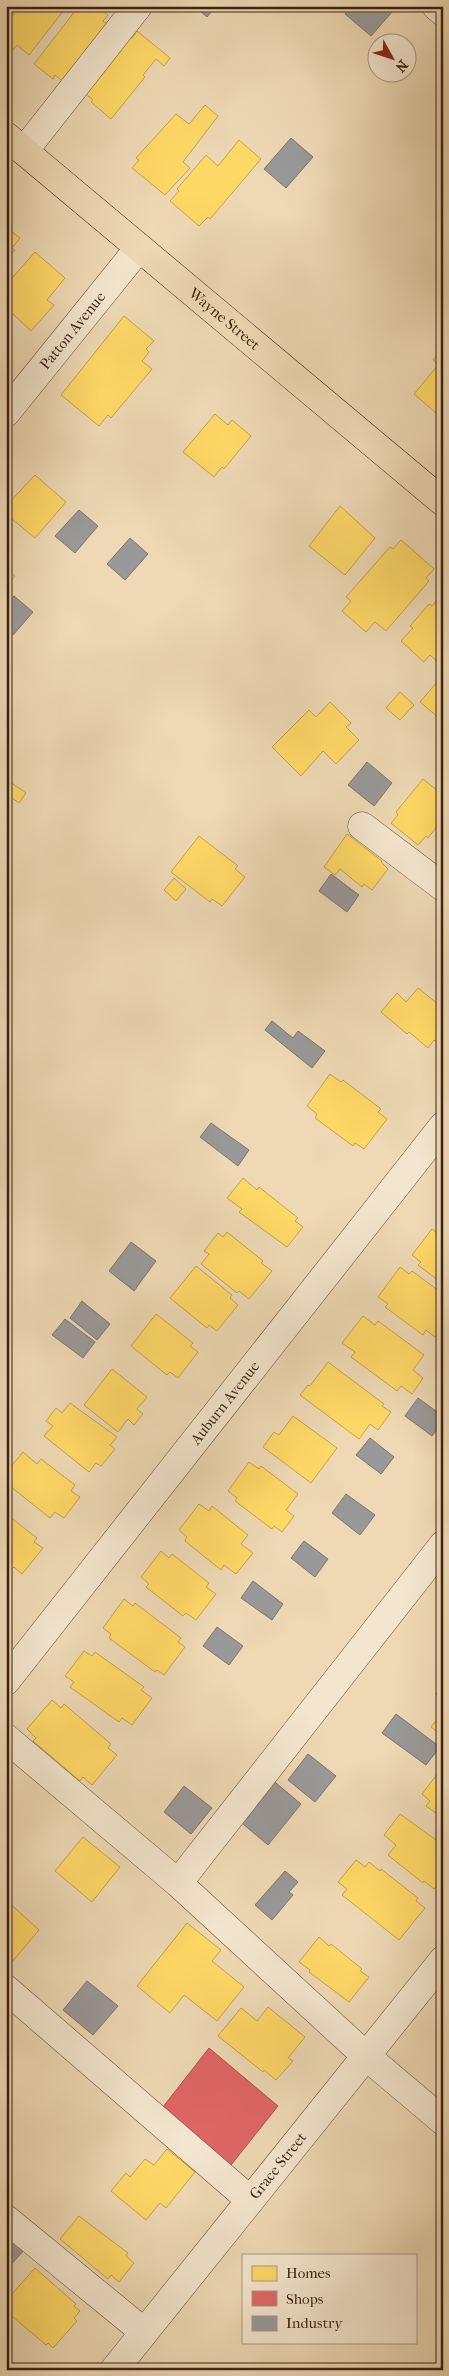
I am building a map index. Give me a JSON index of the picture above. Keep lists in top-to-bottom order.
{
  "streets": {
    "main road": ["Wayne Street"],
    "street": ["Patton Avenue", "Auburn Avenue", "Grace Street"]
  },
  "crossings": [
    ["Wayne Street", "Patton Avenue"]
  ],
  "legend": ["Homes", "Shops", "Industry"],
  "north": "bottom right"
}
